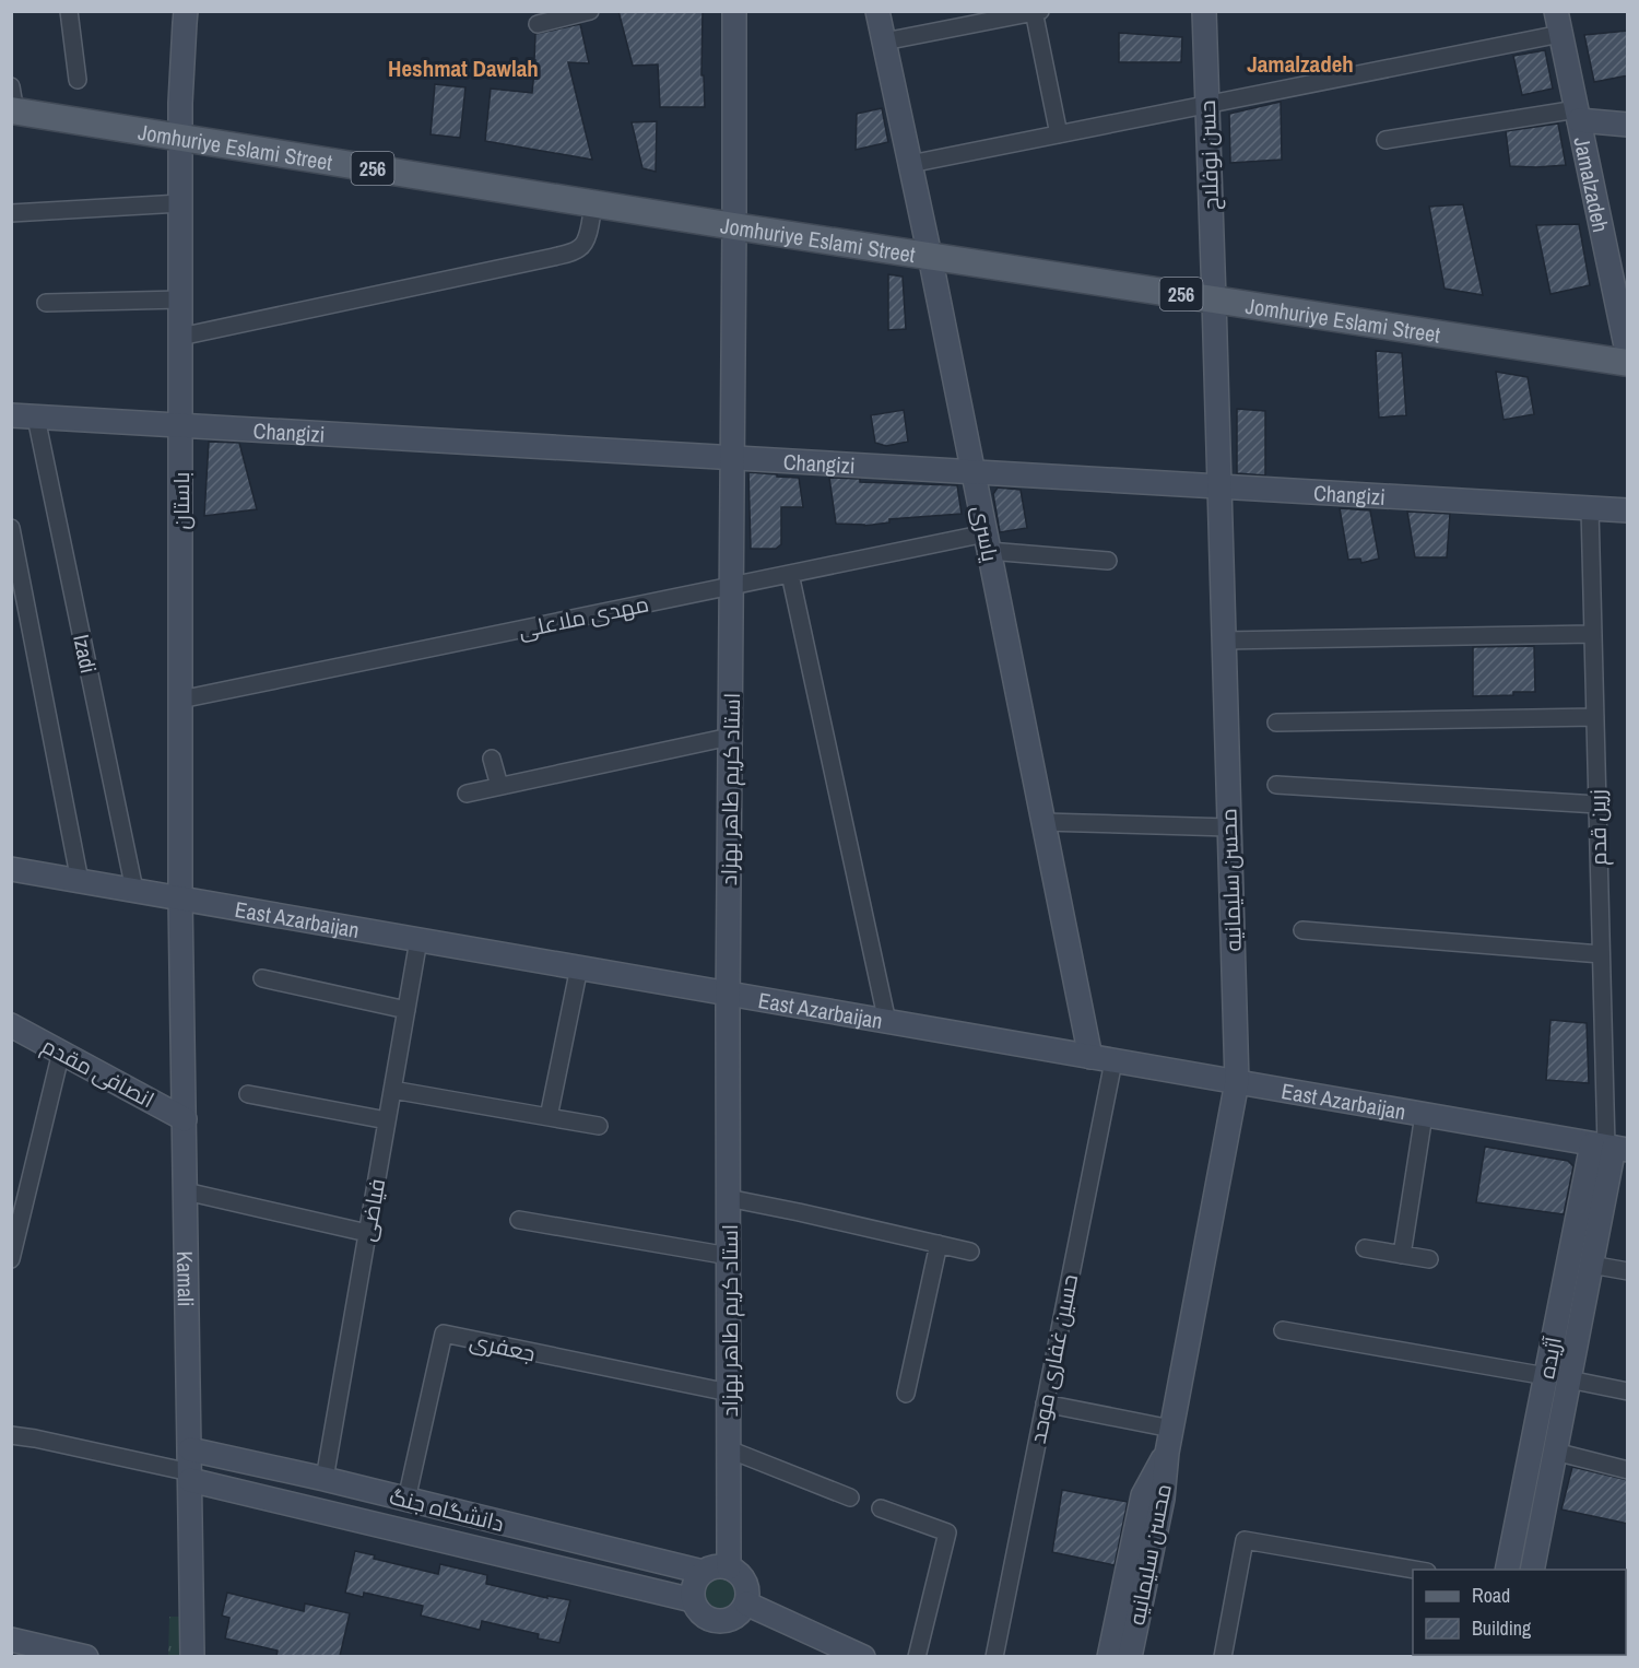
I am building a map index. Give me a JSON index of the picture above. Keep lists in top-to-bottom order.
{
  "streets": {
    "main road": ["Jomhuriye Eslami Street", "256"],
    "street": [
      "حسن نوفلاح",
      "Jamalzadeh",
      "Changizi",
      "باستان",
      "یاسری",
      "مهدی ملاعلی",
      "Izadi",
      "استاد کریم طاهر بهزاد",
      "زرین قدم",
      "محسن سلیمانیه",
      "East Azarbaijan",
      "انصافی مقدم",
      "فیاضی",
      "Kamali",
      "جعفری",
      "آژیده",
      "حسین غفاری موحد",
      "دانشگاه جنگ"
    ]
  },
  "crossings": [
    ["Jomhuriye Eslami Street", "حسن نوفلاح"],
    ["Jomhuriye Eslami Street", "باستان"],
    ["Jomhuriye Eslami Street", "یاسری"],
    ["Jomhuriye Eslami Street", "استاد کریم طاهر بهزاد"],
    ["Jomhuriye Eslami Street", "محسن سلیمانیه"],
    ["حسن نوفلاح", "محسن سلیمانیه"],
    ["Changizi", "باستان"],
    ["Changizi", "یاسری"],
    ["Changizi", "Izadi"],
    ["Changizi", "استاد کریم طاهر بهزاد"],
    ["Changizi", "زرین قدم"],
    ["Changizi", "محسن سلیمانیه"],
    ["باستان", "مهدی ملاعلی"],
    ["باستان", "East Azarbaijan"],
    ["باستان", "Kamali"],
    ["یاسری", "مهدی ملاعلی"],
    ["یاسری", "East Azarbaijan"],
    ["مهدی ملاعلی", "استاد کریم طاهر بهزاد"],
    ["Izadi", "East Azarbaijan"],
    ["استاد کریم طاهر بهزاد", "East Azarbaijan"],
    ["استاد کریم طاهر بهزاد", "جعفری"],
    ["استاد کریم طاهر بهزاد", "دانشگاه جنگ"],
    ["زرین قدم", "East Azarbaijan"],
    ["زرین قدم", "آژیده"],
    ["محسن سلیمانیه", "East Azarbaijan"],
    ["East Azarbaijan", "فیاضی"],
    ["East Azarbaijan", "Kamali"],
    ["East Azarbaijan", "آژیده"],
    ["East Azarbaijan", "حسین غفاری موحد"],
    ["انصافی مقدم", "Kamali"],
    ["فیاضی", "دانشگاه جنگ"],
    ["Kamali", "دانشگاه جنگ"],
    ["جعفری", "دانشگاه جنگ"]
  ],
  "districts": ["Jamalzadeh", "Heshmat Dawlah"],
  "legend": ["Road", "Building"]
}
